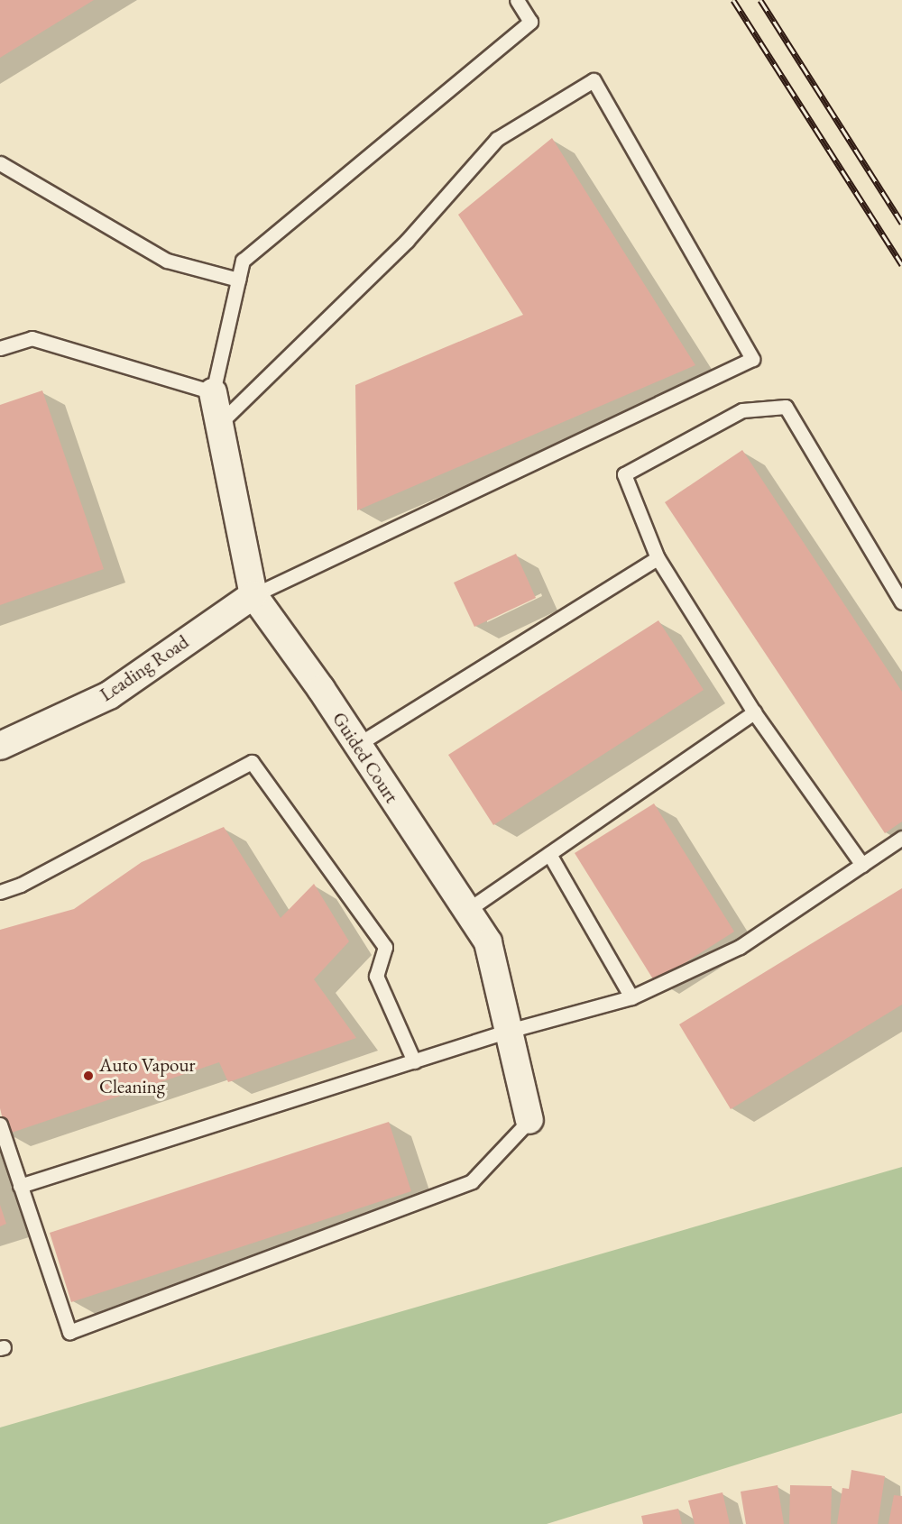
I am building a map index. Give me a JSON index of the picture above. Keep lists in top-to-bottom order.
{
  "streets": {
    "street": ["Leading Road", "Guided Court"]
  },
  "crossings": [
    ["Leading Road", "Guided Court"]
  ],
  "places": ["Auto Vapour Cleaning"]
}
